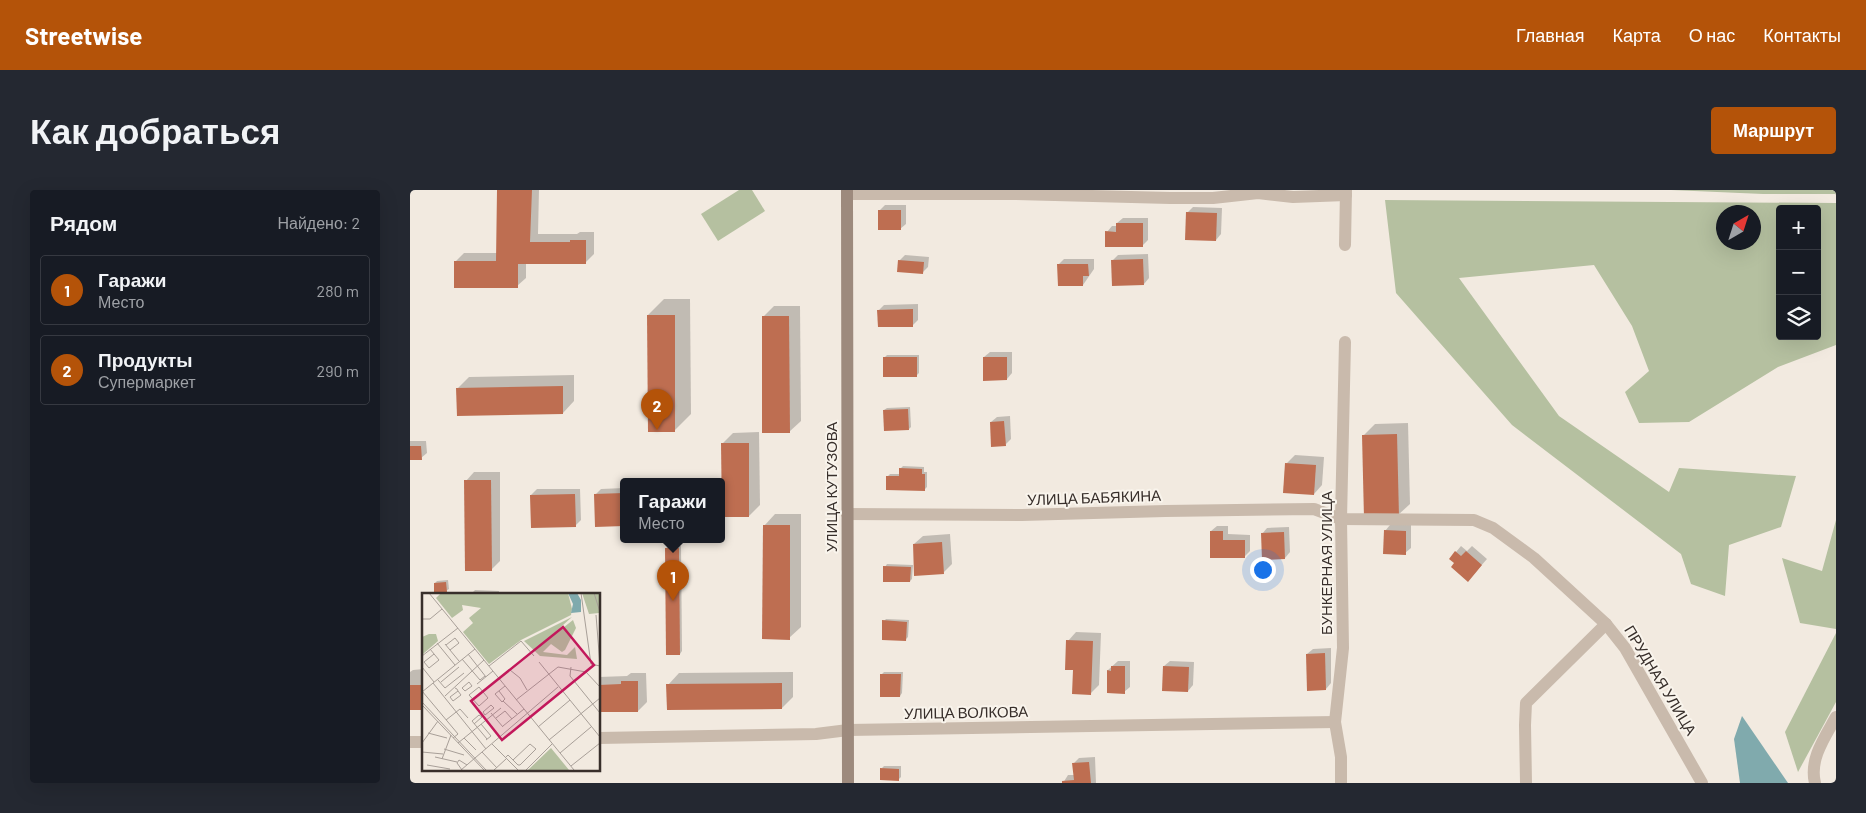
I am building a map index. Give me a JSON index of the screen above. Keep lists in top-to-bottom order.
{
  "streets": {
    "main road": ["УЛИЦА КУТУЗОВА"],
    "street": [
      "УЛИЦА БАБЯКИНА",
      "БУНКЕРНАЯ УЛИЦА",
      "ПРУДНАЯ УЛИЦА",
      "УЛИЦА ВОЛКОВА"
    ]
  },
  "crossings": [
    ["УЛИЦА КУТУЗОВА", "УЛИЦА БАБЯКИНА"],
    ["УЛИЦА КУТУЗОВА", "УЛИЦА ВОЛКОВА"],
    ["УЛИЦА БАБЯКИНА", "БУНКЕРНАЯ УЛИЦА"],
    ["УЛИЦА БАБЯКИНА", "ПРУДНАЯ УЛИЦА"],
    ["БУНКЕРНАЯ УЛИЦА", "ПРУДНАЯ УЛИЦА"],
    ["БУНКЕРНАЯ УЛИЦА", "УЛИЦА ВОЛКОВА"]
  ],
  "north": "top right",
  "page": {
    "header": "Streetwise",
    "nav": [
      "Главная",
      "Карта",
      "О нас",
      "Контакты"
    ],
    "buttons": "Маршрут",
    "title": "Как добраться",
    "heading": ["Рядом", "Найдено: 2"],
    "map_buttons": ["+", "−"],
    "list": [
      {
        "mark": "1",
        "name": "Гаражи",
        "note": "Место",
        "value": "280 m"
      },
      {
        "mark": "2",
        "name": "Продукты",
        "note": "Супермаркет",
        "value": "290 m"
      }
    ],
    "pins": ["2", "1"],
    "popup": ["Гаражи", "Место"]
  }
}
